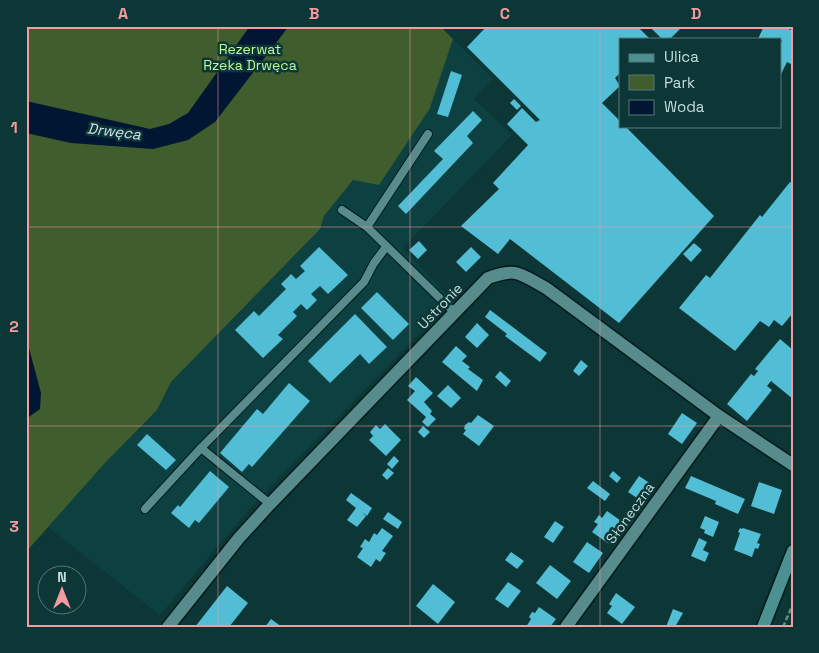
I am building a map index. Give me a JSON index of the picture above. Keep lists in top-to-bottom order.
{
  "streets": {
    "street": ["Ustronie", "Słoneczna"]
  },
  "crossings": [
    ["Ustronie", "Słoneczna"]
  ],
  "water": ["Drwęca"],
  "parks": ["Rezerwat Rzeka Drwęca"],
  "legend": ["Ulica", "Park", "Woda"],
  "north": "top",
  "grid": {
    "columns": [
      "A",
      "B",
      "C",
      "D"
    ],
    "rows": ["1", "2", "3"]
  }
}
